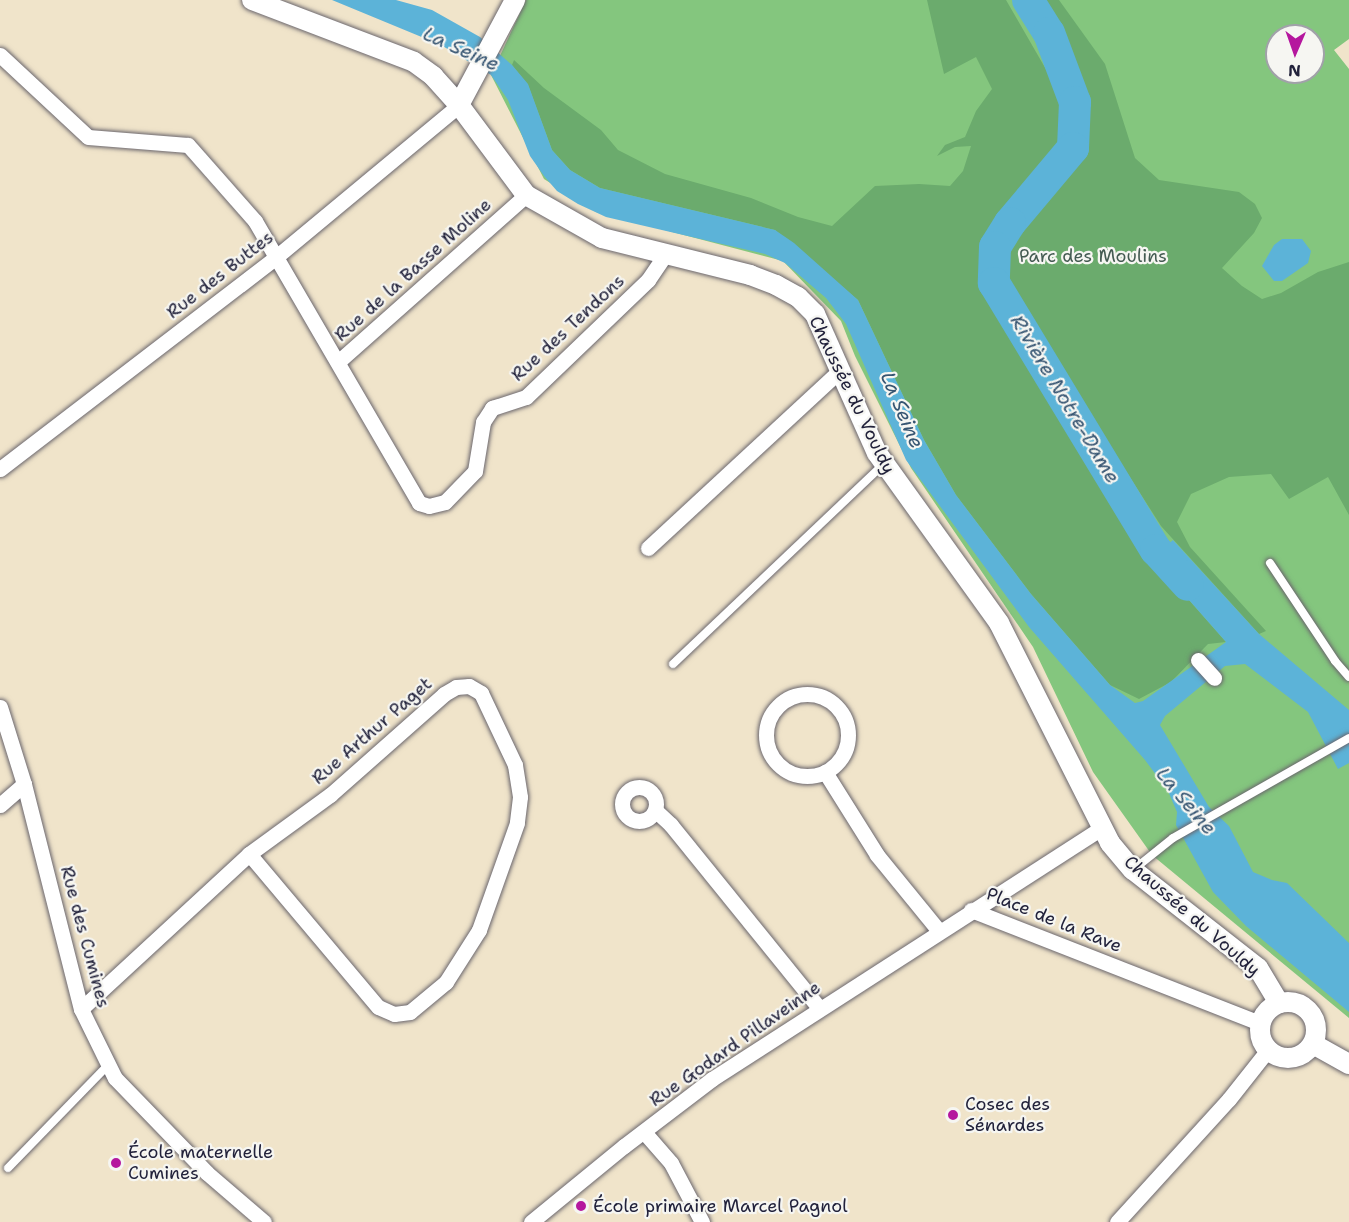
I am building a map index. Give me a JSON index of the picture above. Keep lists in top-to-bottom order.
{
  "streets": {
    "street": [
      "Rue de la Basse Moline",
      "Rue des Buttes",
      "Rue des Tendons",
      "Chaussée du Vouldy",
      "Rue Arthur Paget",
      "Place de la Rave",
      "Rue des Cumines",
      "Rue Godard Pillaveinne"
    ]
  },
  "crossings": [
    ["Rue de la Basse Moline", "Rue des Buttes"],
    ["Rue de la Basse Moline", "Rue des Tendons"],
    ["Rue de la Basse Moline", "Chaussée du Vouldy"],
    ["Rue des Buttes", "Chaussée du Vouldy"],
    ["Rue des Tendons", "Chaussée du Vouldy"],
    ["Chaussée du Vouldy", "Place de la Rave"],
    ["Rue Arthur Paget", "Rue des Cumines"],
    ["Place de la Rave", "Rue Godard Pillaveinne"]
  ],
  "water": ["La Seine", "Rivière Notre-Dame"],
  "parks": ["Parc des Moulins"],
  "places": ["Cosec des Sénardes", "École maternelle Cumines", "École primaire Marcel Pagnol"],
  "north": "bottom"
}
